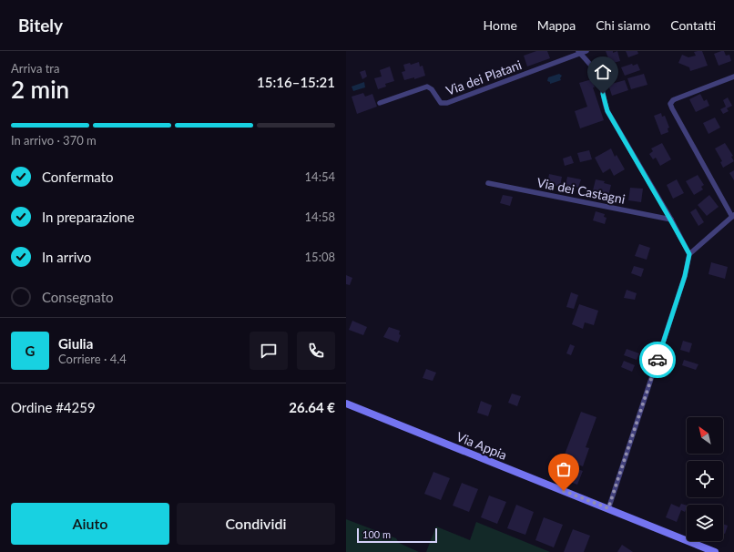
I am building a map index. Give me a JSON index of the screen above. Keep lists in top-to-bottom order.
{
  "streets": {
    "street": ["Via dei Platani", "Via dei Castagni", "Via Appia"]
  },
  "scale_bar": "100 m",
  "north": "top left",
  "page": {
    "header": "Bitely",
    "nav": [
      "Home",
      "Mappa",
      "Chi siamo",
      "Contatti"
    ],
    "heading": ["2 min", "Arriva tra", "15:16–15:21"],
    "panel": [
      "Giulia",
      "Corriere · 4.4",
      "Ordine #4259",
      "26.64 €"
    ],
    "bar": "In arrivo · 370 m",
    "list": [
      ["Confermato", "14:54"],
      ["In preparazione", "14:58"],
      ["In arrivo", "15:08"],
      "Consegnato"
    ],
    "round": "G",
    "buttons": ["Aiuto", "Condividi"],
    "scale": "100 m"
  }
}
